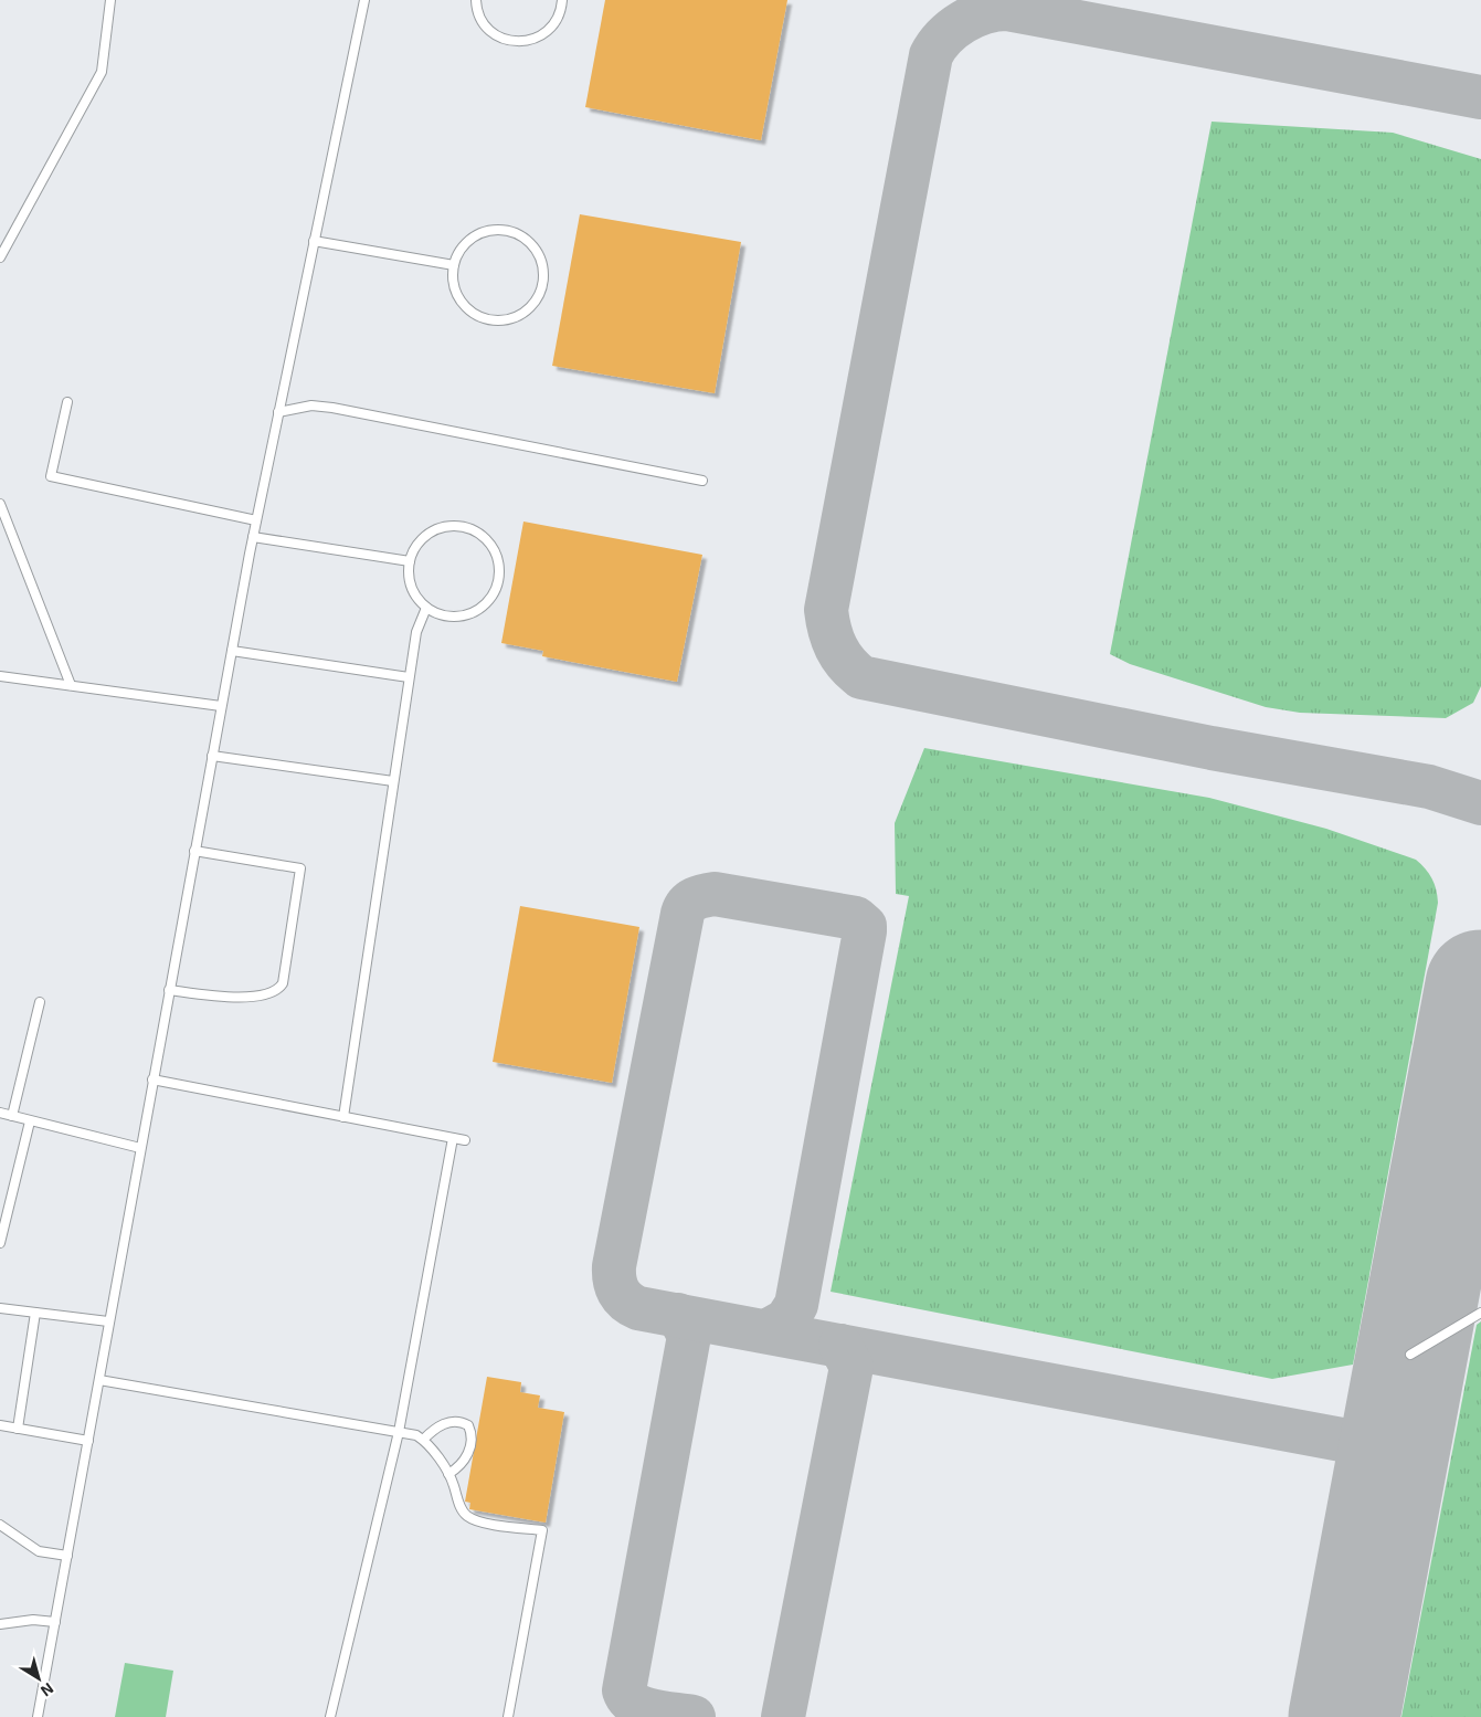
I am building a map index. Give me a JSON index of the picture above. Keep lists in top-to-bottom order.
{
  "north": "bottom right"
}
